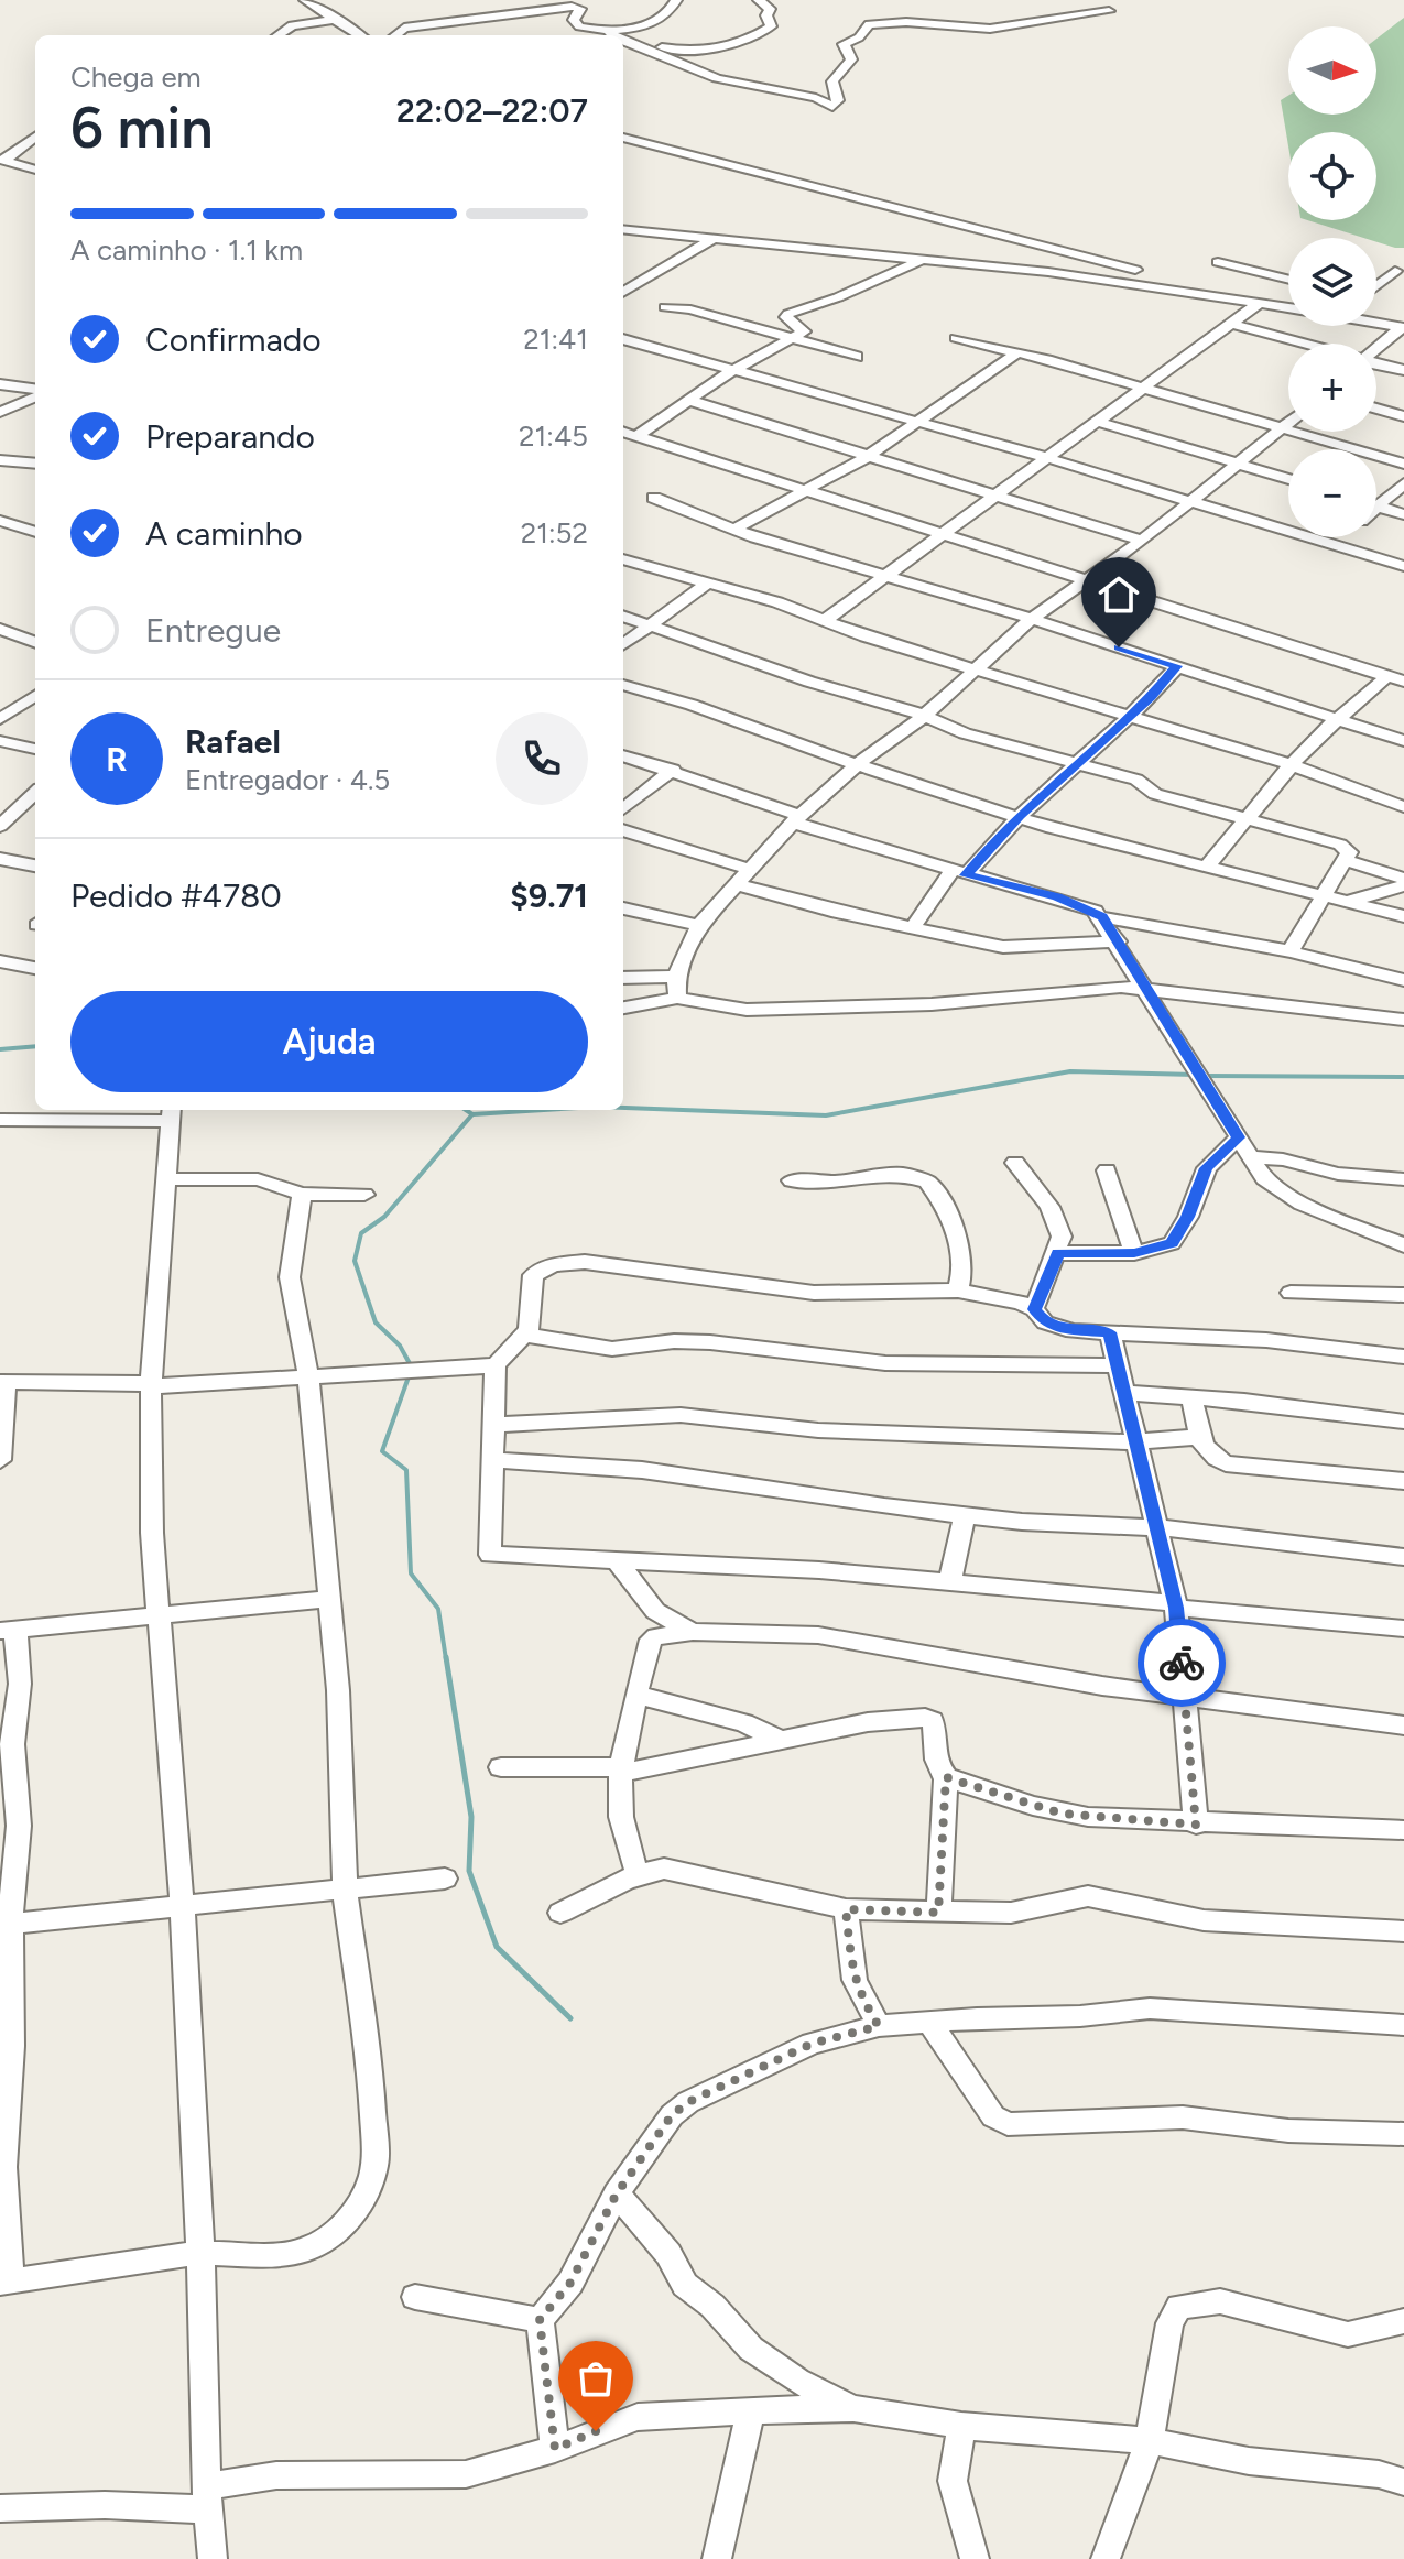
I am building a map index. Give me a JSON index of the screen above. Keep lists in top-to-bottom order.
{
  "north": "right",
  "page": {
    "map_buttons": ["+", "−"],
    "heading": ["6 min", "Chega em", "22:02–22:07"],
    "panel": [
      "Rafael",
      "Entregador · 4.5",
      "Pedido #4780",
      "$9.71"
    ],
    "bar": "A caminho · 1.1 km",
    "list": [
      ["Confirmado", "21:41"],
      ["Preparando", "21:45"],
      ["A caminho", "21:52"],
      "Entregue"
    ],
    "round": "R",
    "buttons": "Ajuda"
  }
}
